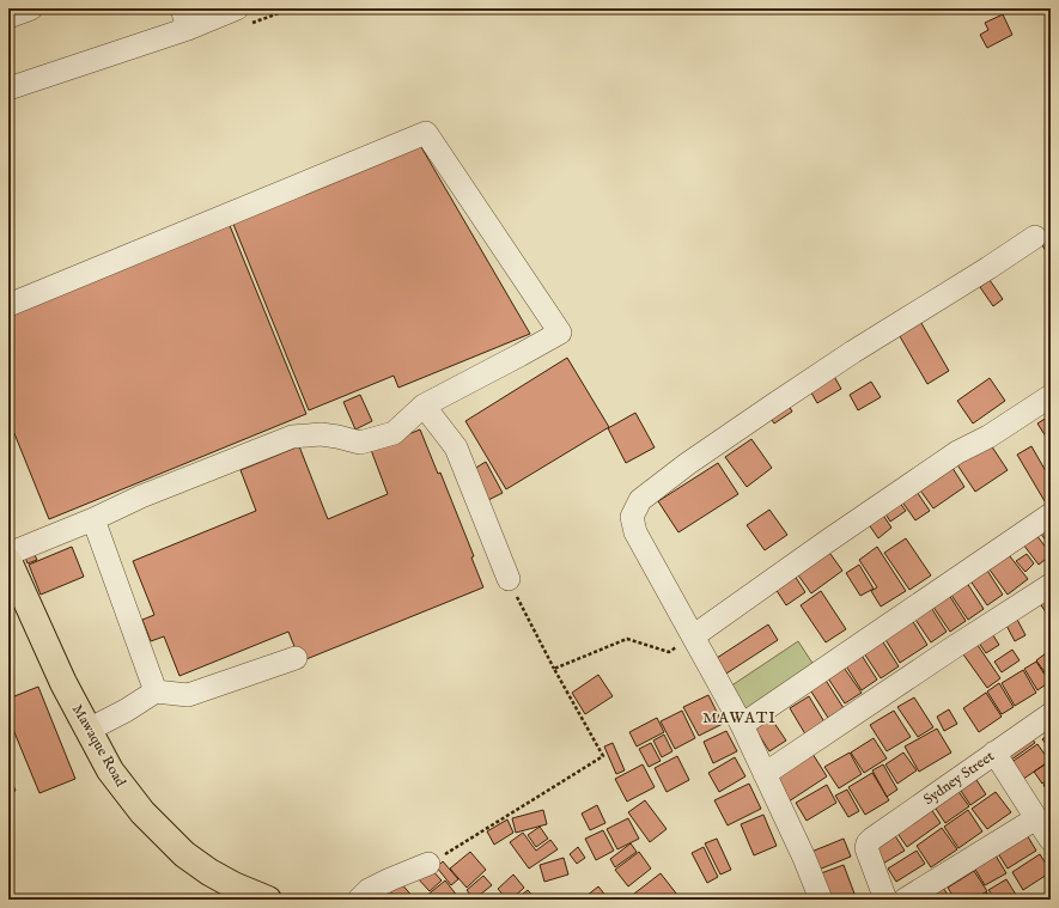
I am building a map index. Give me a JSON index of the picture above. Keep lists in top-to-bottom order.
{
  "streets": {
    "main road": ["Mawaque Road"],
    "street": ["Sydney Street"]
  },
  "districts": ["MAWATI"]
}
